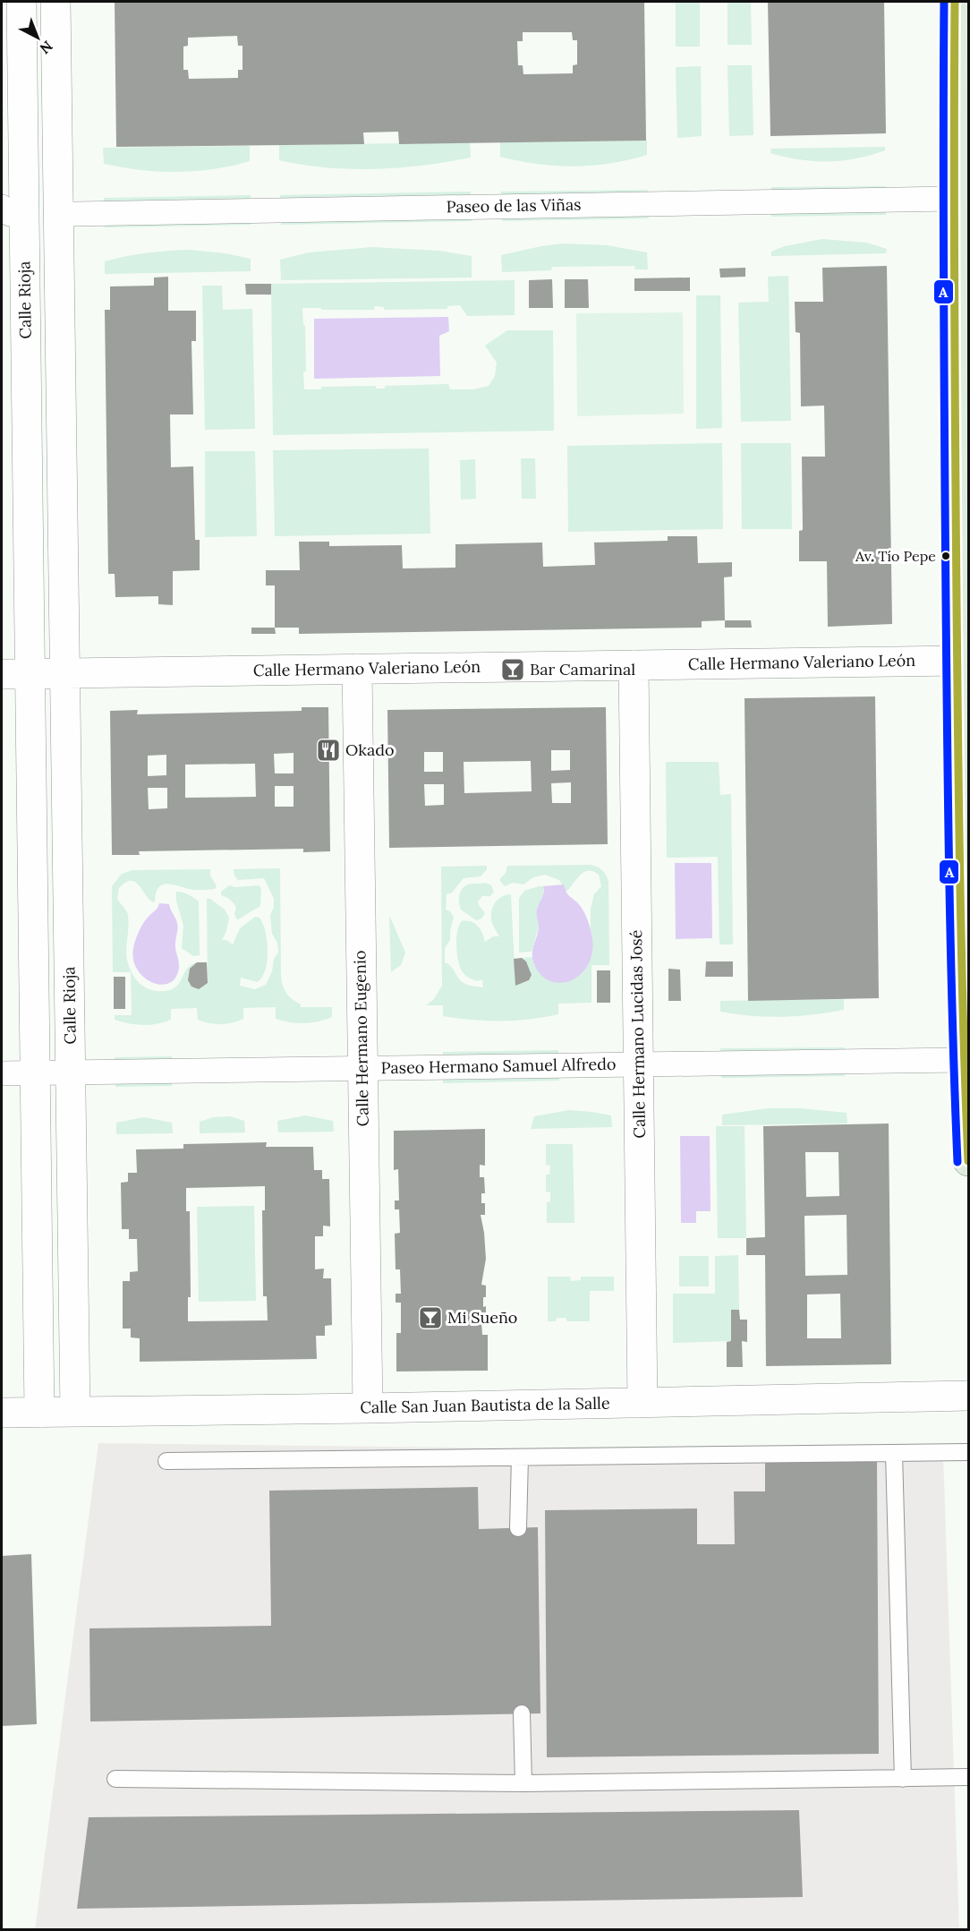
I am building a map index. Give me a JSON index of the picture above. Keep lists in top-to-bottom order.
{
  "streets": {
    "street": [
      "Paseo de las Viñas",
      "Calle Rioja",
      "Calle Hermano Valeriano León",
      "Calle Hermano Lucidas José",
      "Calle Hermano Eugenio",
      "Paseo Hermano Samuel Alfredo",
      "Calle San Juan Bautista de la Salle"
    ]
  },
  "crossings": [
    ["Calle Rioja", "Calle Hermano Valeriano León"],
    ["Calle Rioja", "Paseo Hermano Samuel Alfredo"],
    ["Calle Rioja", "Calle San Juan Bautista de la Salle"],
    ["Calle Hermano Valeriano León", "Calle Hermano Lucidas José"],
    ["Calle Hermano Valeriano León", "Calle Hermano Eugenio"],
    ["Calle Hermano Lucidas José", "Paseo Hermano Samuel Alfredo"],
    ["Calle Hermano Lucidas José", "Calle San Juan Bautista de la Salle"],
    ["Calle Hermano Eugenio", "Paseo Hermano Samuel Alfredo"],
    ["Calle Hermano Eugenio", "Calle San Juan Bautista de la Salle"]
  ],
  "places": {
    "other": ["Av. Tío Pepe"],
    "bar": ["Bar Camarinal", "Mi Sueño"],
    "restaurant": ["Okado"]
  },
  "lines": ["transit line A"],
  "north": "bottom right"
}
